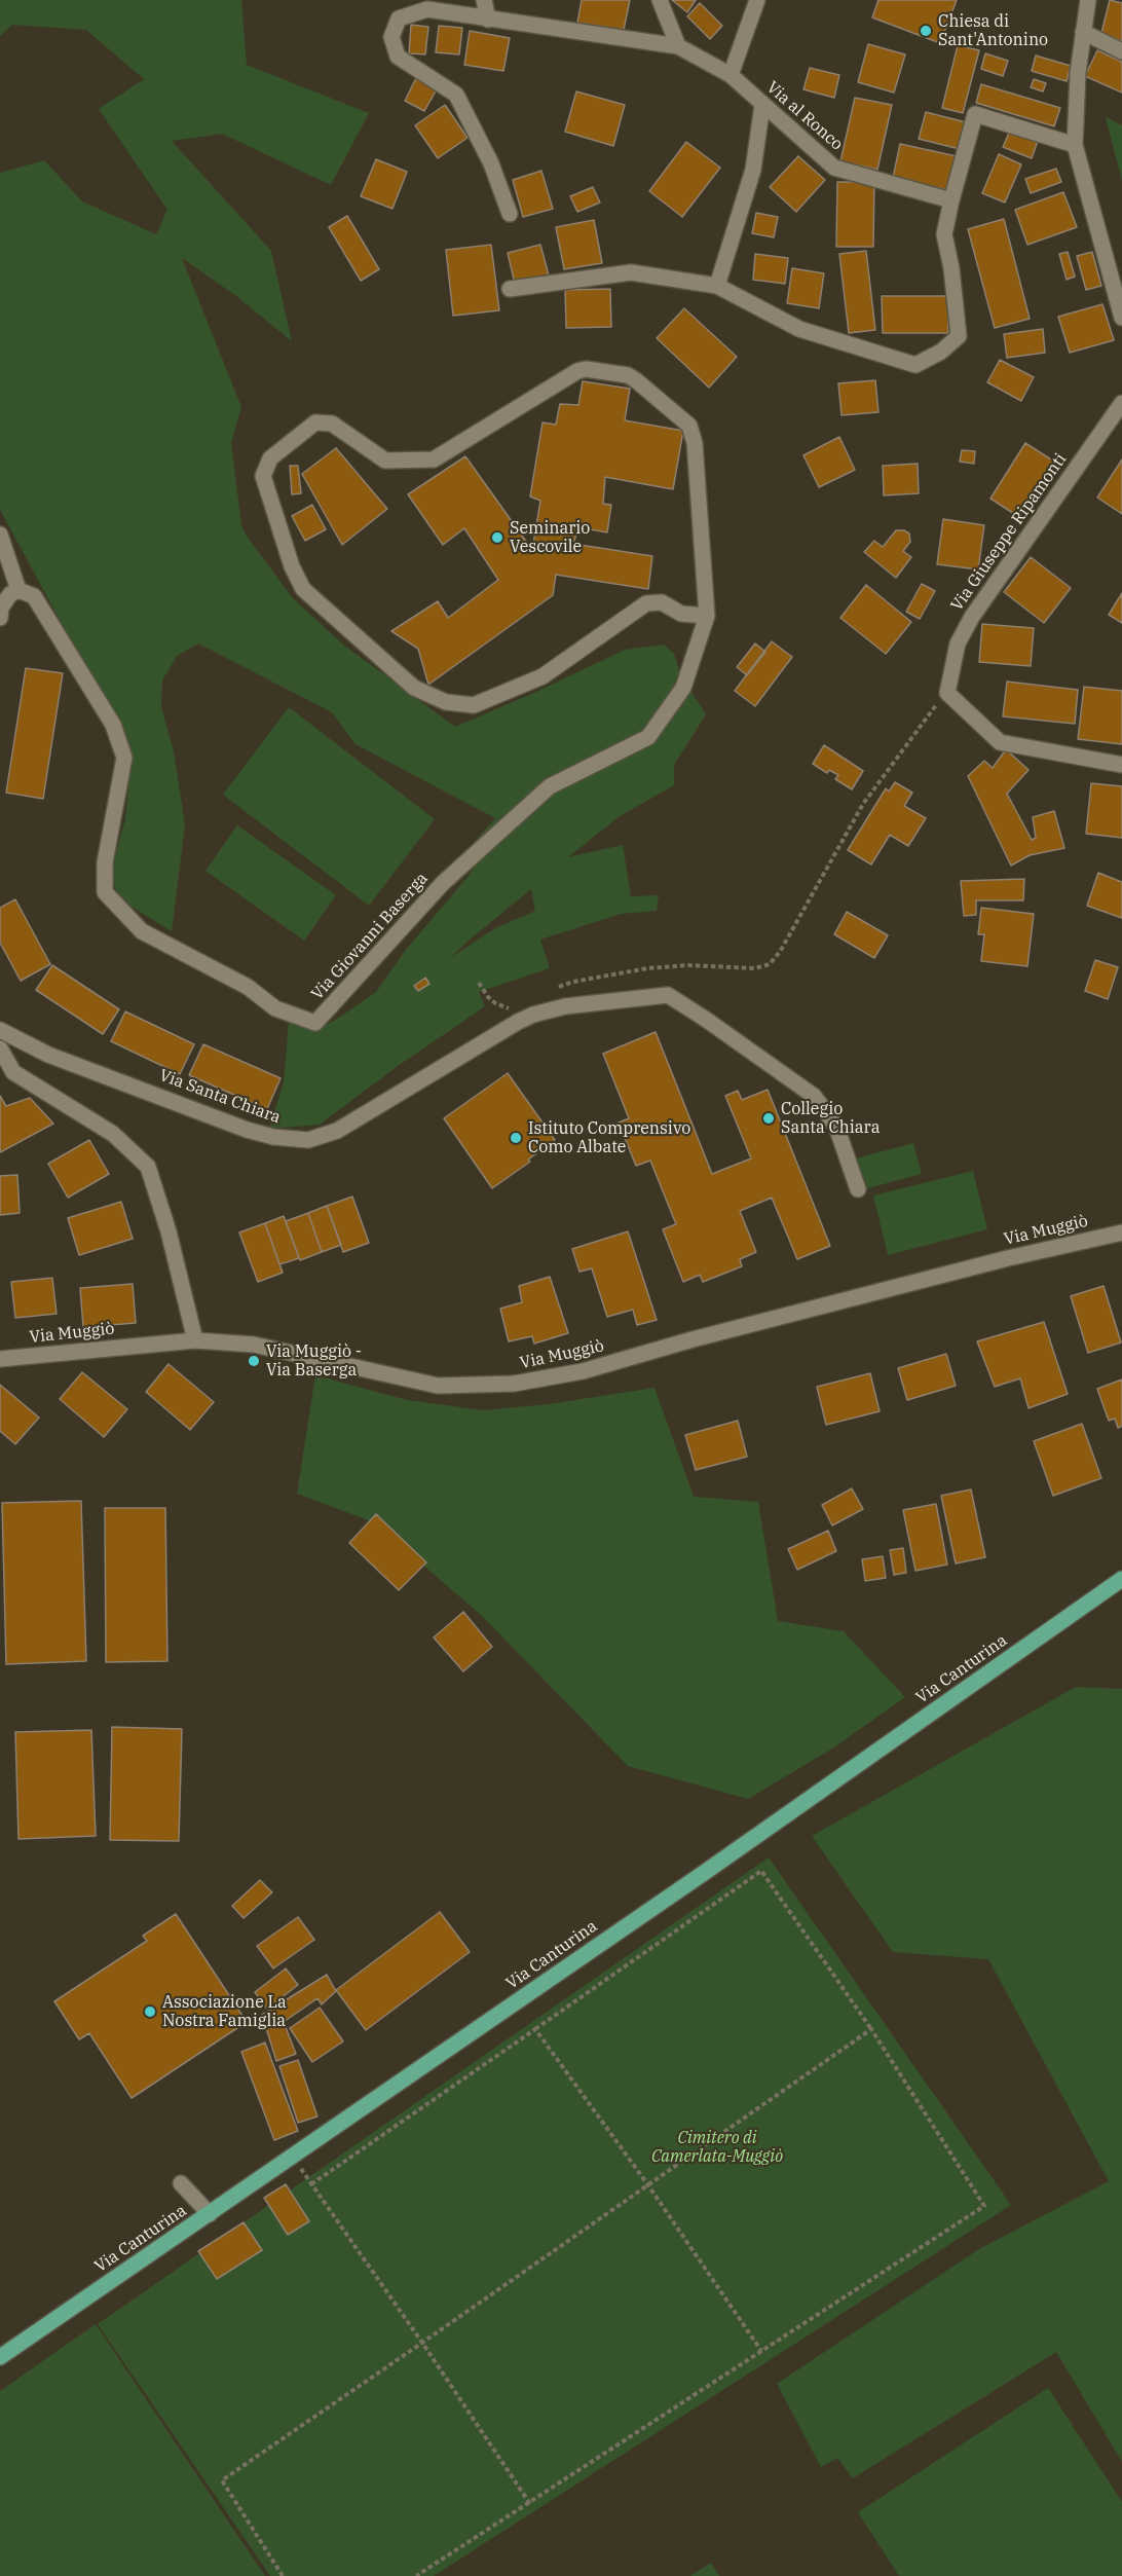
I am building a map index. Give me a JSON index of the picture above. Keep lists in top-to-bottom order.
{
  "streets": {
    "main road": ["Via Canturina"],
    "street": [
      "Via al Ronco",
      "Via Giuseppe Ripamonti",
      "Via Giovanni Baserga",
      "Via Santa Chiara",
      "Via Muggiò"
    ]
  },
  "parks": ["Cimitero di Camerlata-Muggiò"],
  "places": [
    "Chiesa di Sant'Antonino",
    "Seminario Vescovile",
    "Collegio Santa Chiara",
    "Istituto Comprensivo Como Albate",
    "Via Muggiò - Via Baserga",
    "Associazione La Nostra Famiglia"
  ]
}
